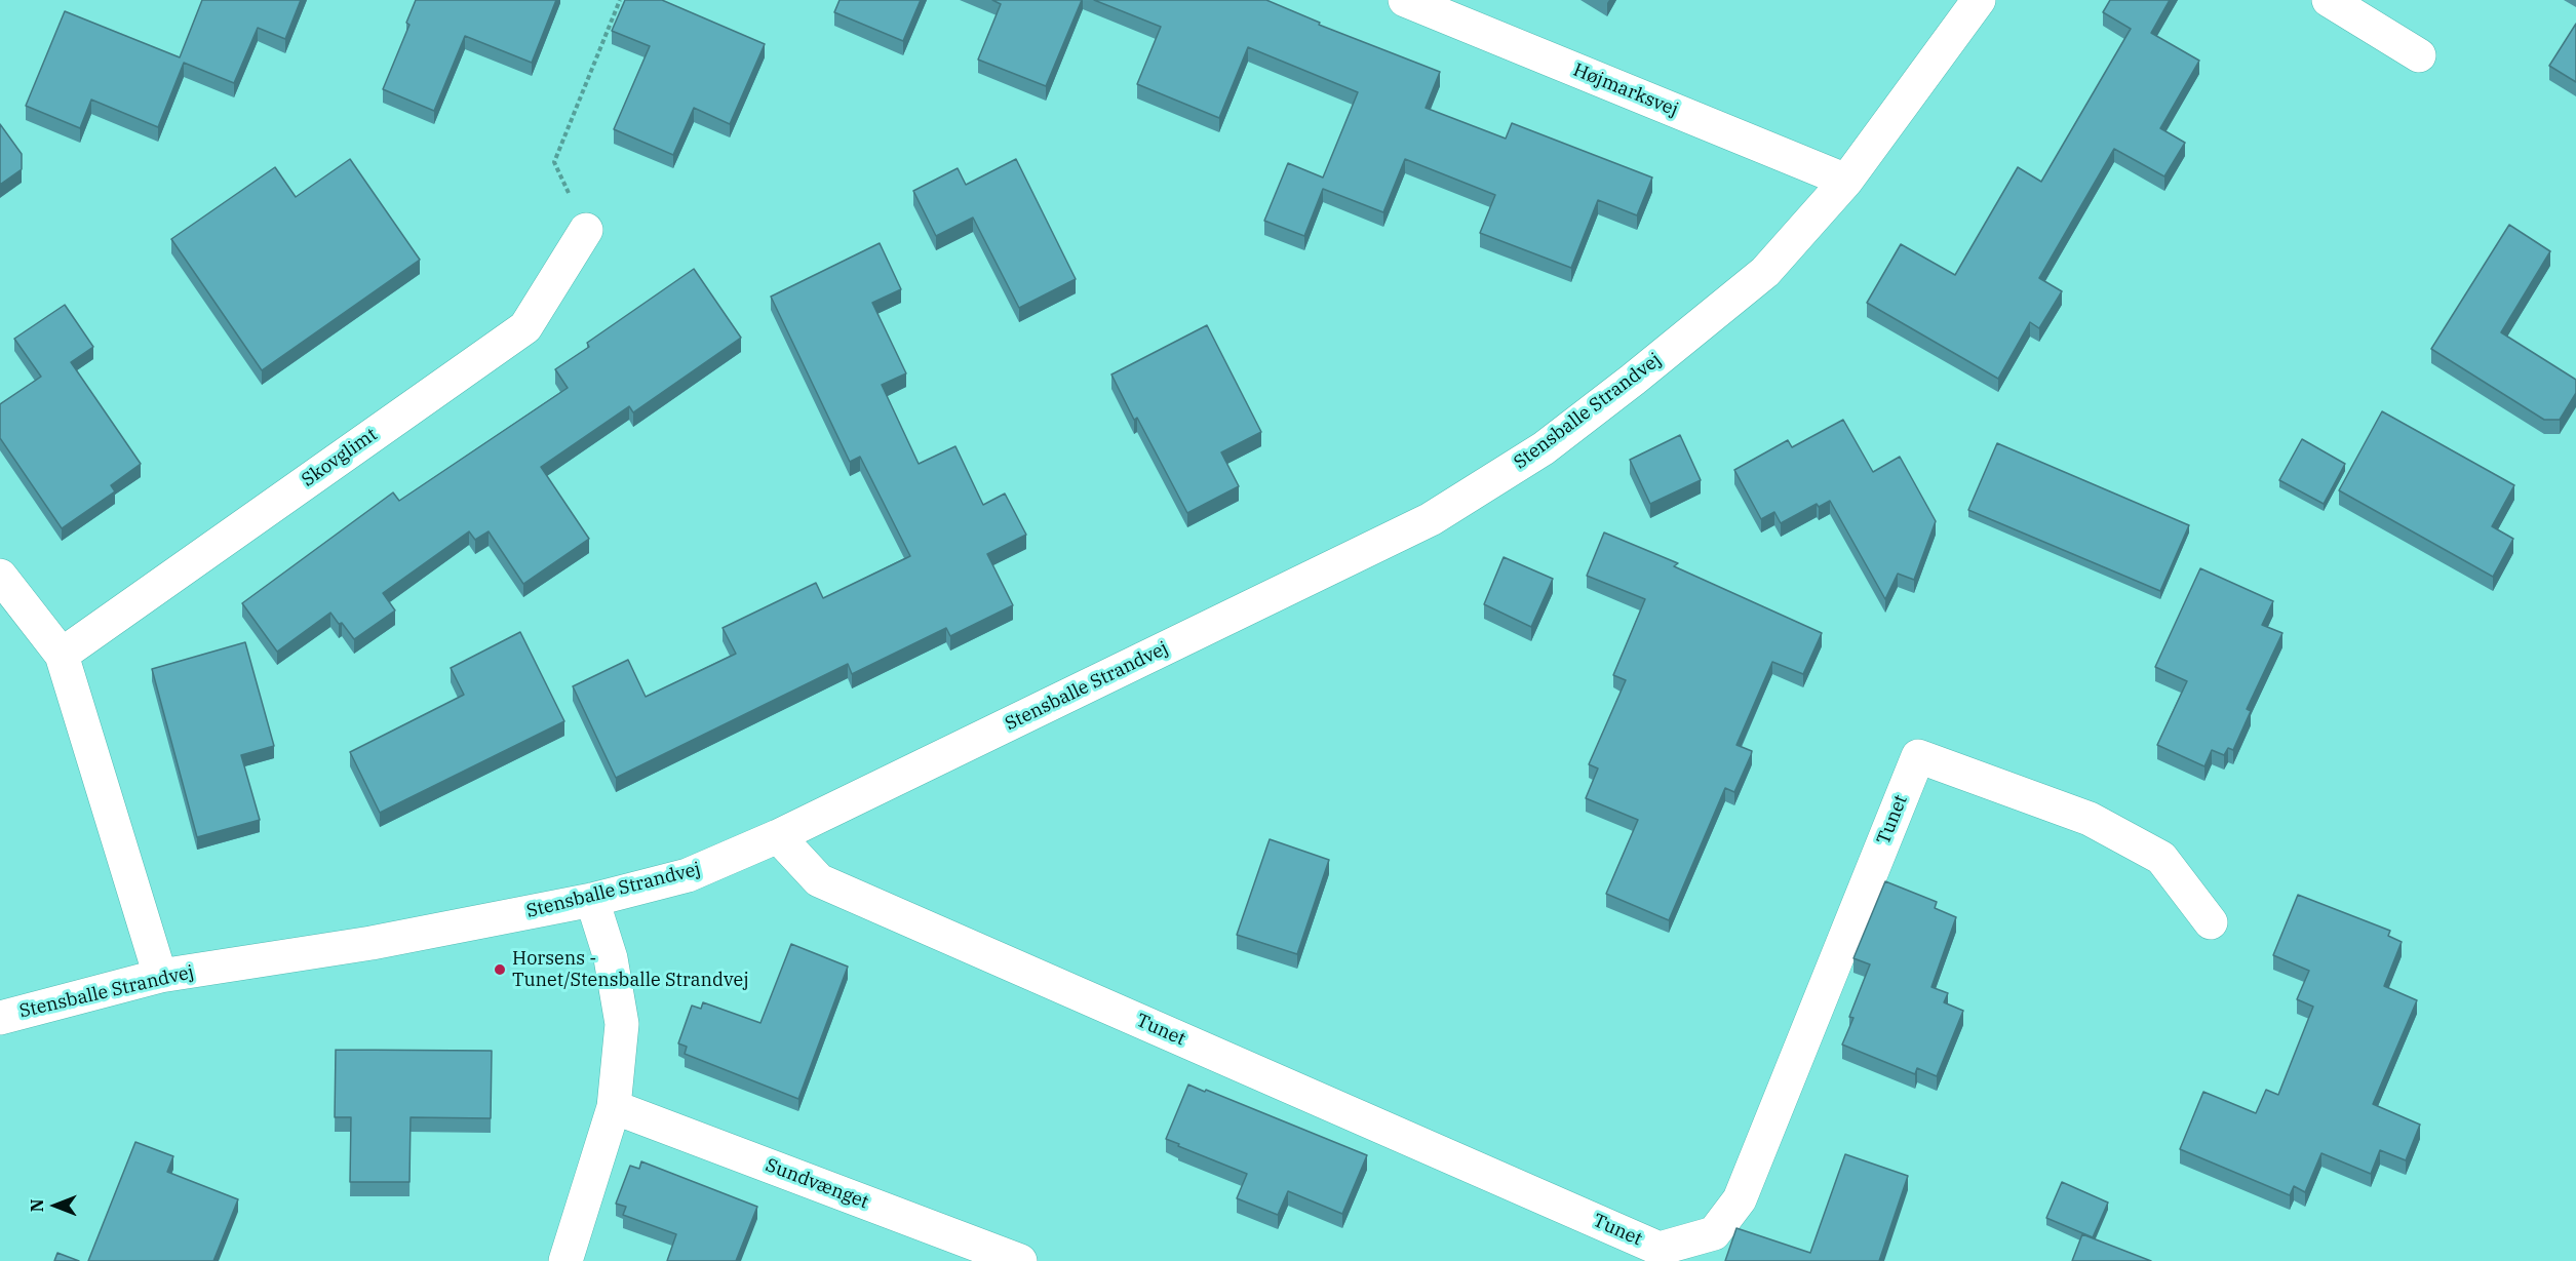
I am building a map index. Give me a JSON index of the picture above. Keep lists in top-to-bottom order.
{
  "streets": {
    "street": [
      "Højmarksvej",
      "Stensballe Strandvej",
      "Skovglimt",
      "Tunet",
      "Sundvænget"
    ]
  },
  "crossings": [
    ["Højmarksvej", "Stensballe Strandvej"],
    ["Stensballe Strandvej", "Tunet"]
  ],
  "places": ["Horsens - Tunet/Stensballe Strandvej"],
  "north": "left"
}
